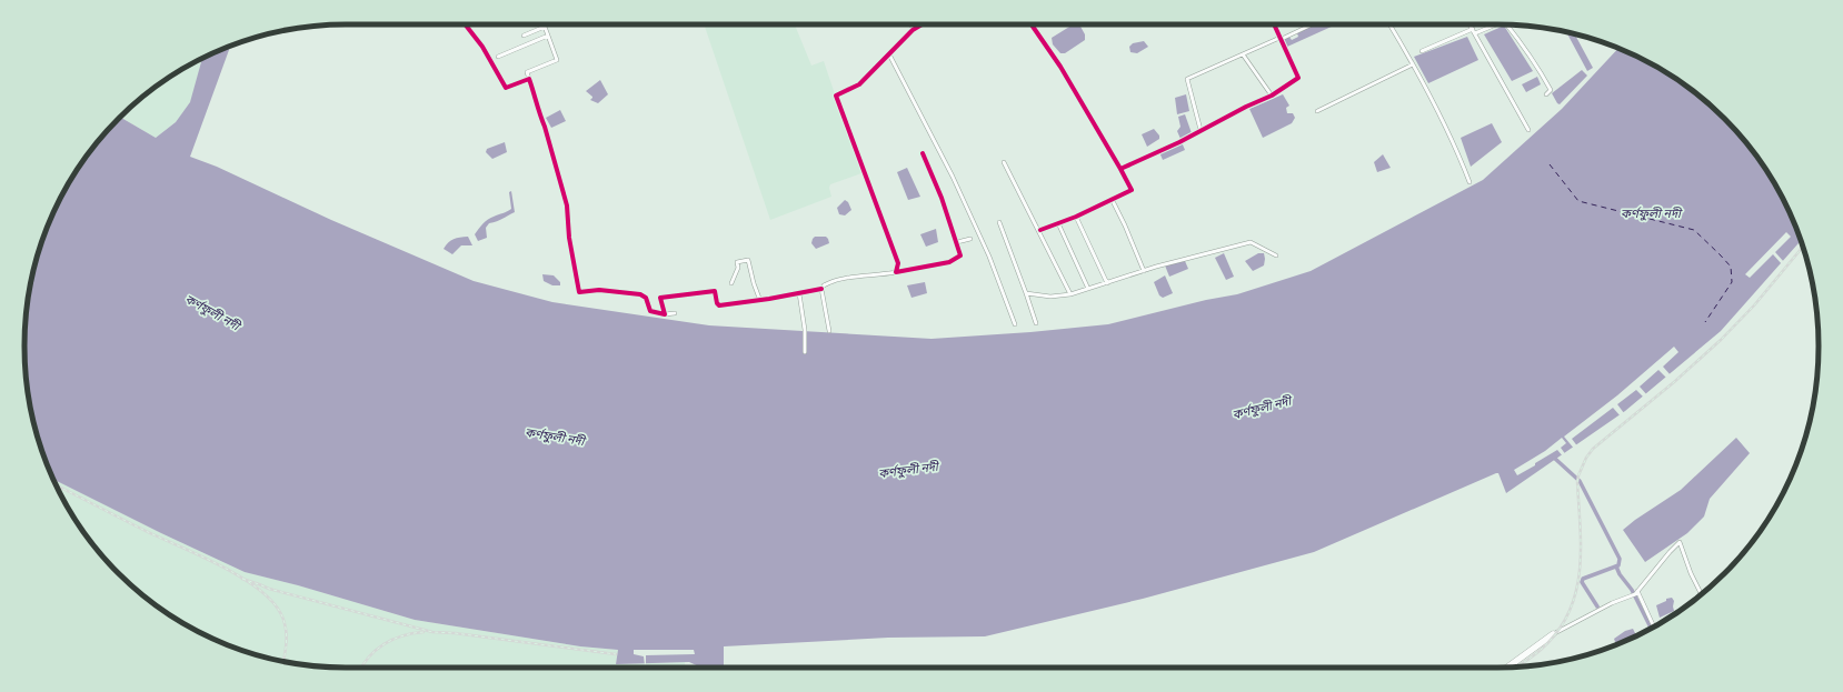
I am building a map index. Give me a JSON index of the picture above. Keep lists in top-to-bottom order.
{
  "water": ["কর্ণফুলী নদী"]
}
